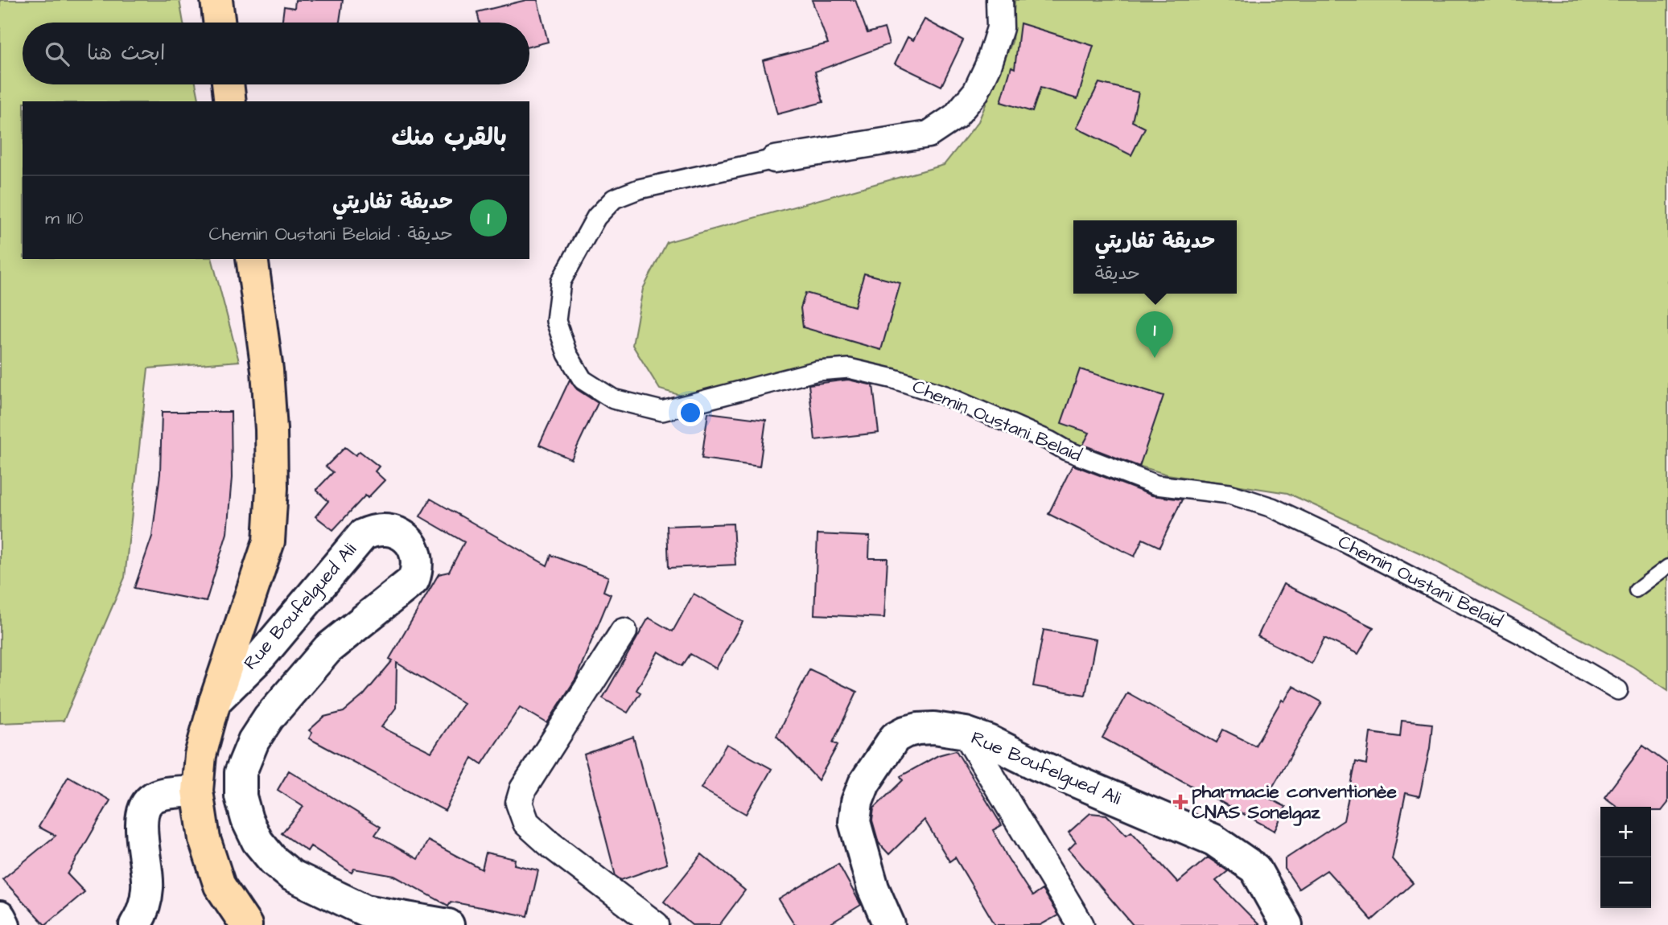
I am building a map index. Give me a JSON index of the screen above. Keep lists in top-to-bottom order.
{
  "streets": {
    "street": ["Chemin Oustani Belaid", "Rue Boufelgued Ali"]
  },
  "places": {
    "health": ["pharmacie conventionèe CNAS Sonelgaz"]
  },
  "page": {
    "search": "ابحث هنا",
    "heading": "بالقرب منك",
    "list": [
      {
        "mark": "1",
        "name": "حديقة تفاريتي",
        "note": "حديقة · Chemin Oustani Belaid",
        "value": "110 m"
      }
    ],
    "popup": ["حديقة تفاريتي", "حديقة"],
    "pins": "1",
    "map_buttons": ["+", "−"]
  }
}
